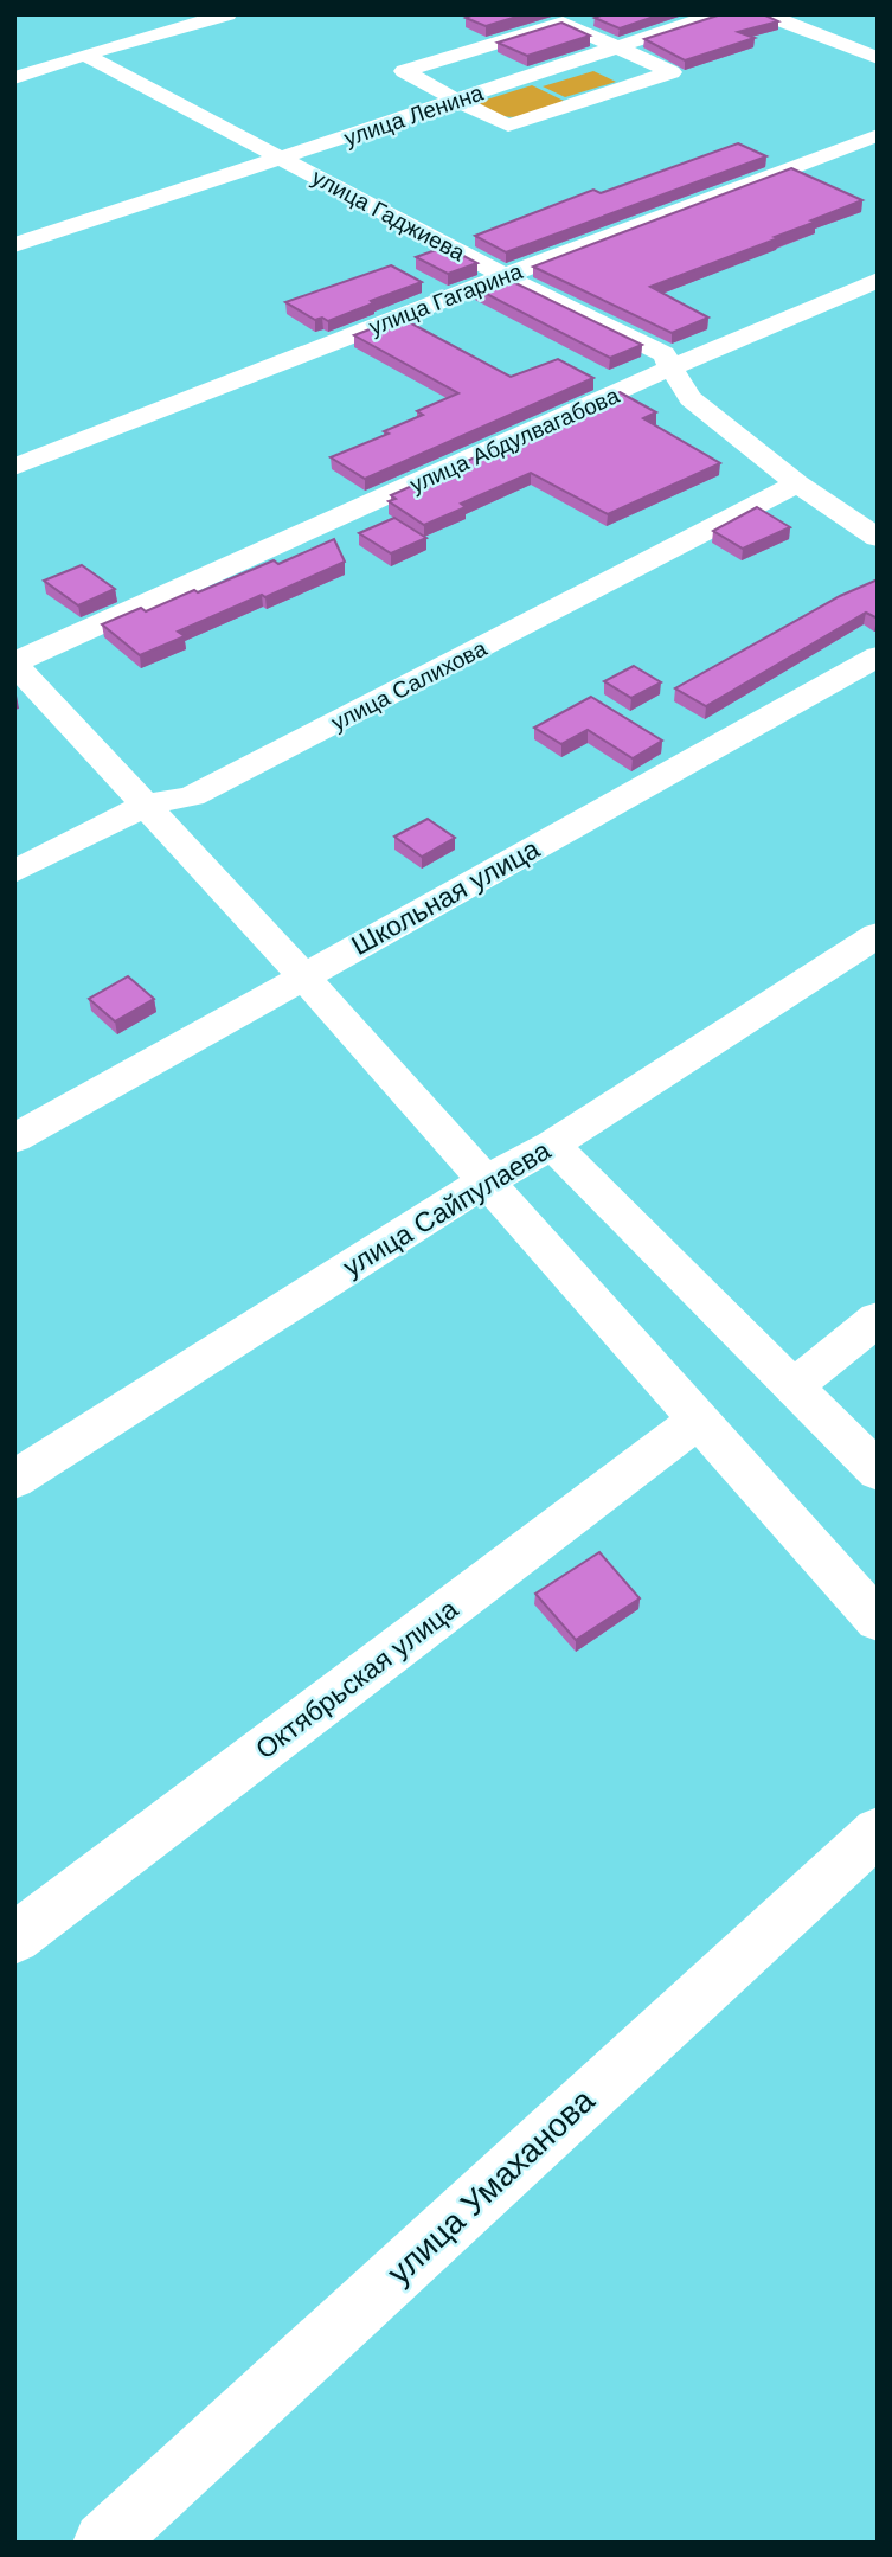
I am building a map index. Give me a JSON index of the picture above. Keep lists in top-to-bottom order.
{
  "streets": {
    "street": [
      "улица Ленина",
      "улица Гаджиева",
      "улица Гагарина",
      "улица Абдулвагабова",
      "улица Салихова",
      "Школьная улица",
      "улица Сайпулаева",
      "Октябрьская улица",
      "улица Умаханова"
    ]
  },
  "crossings": [
    ["улица Ленина", "улица Гаджиева"],
    ["улица Гаджиева", "улица Гагарина"],
    ["улица Гаджиева", "улица Абдулвагабова"],
    ["улица Гаджиева", "улица Салихова"]
  ]
}
